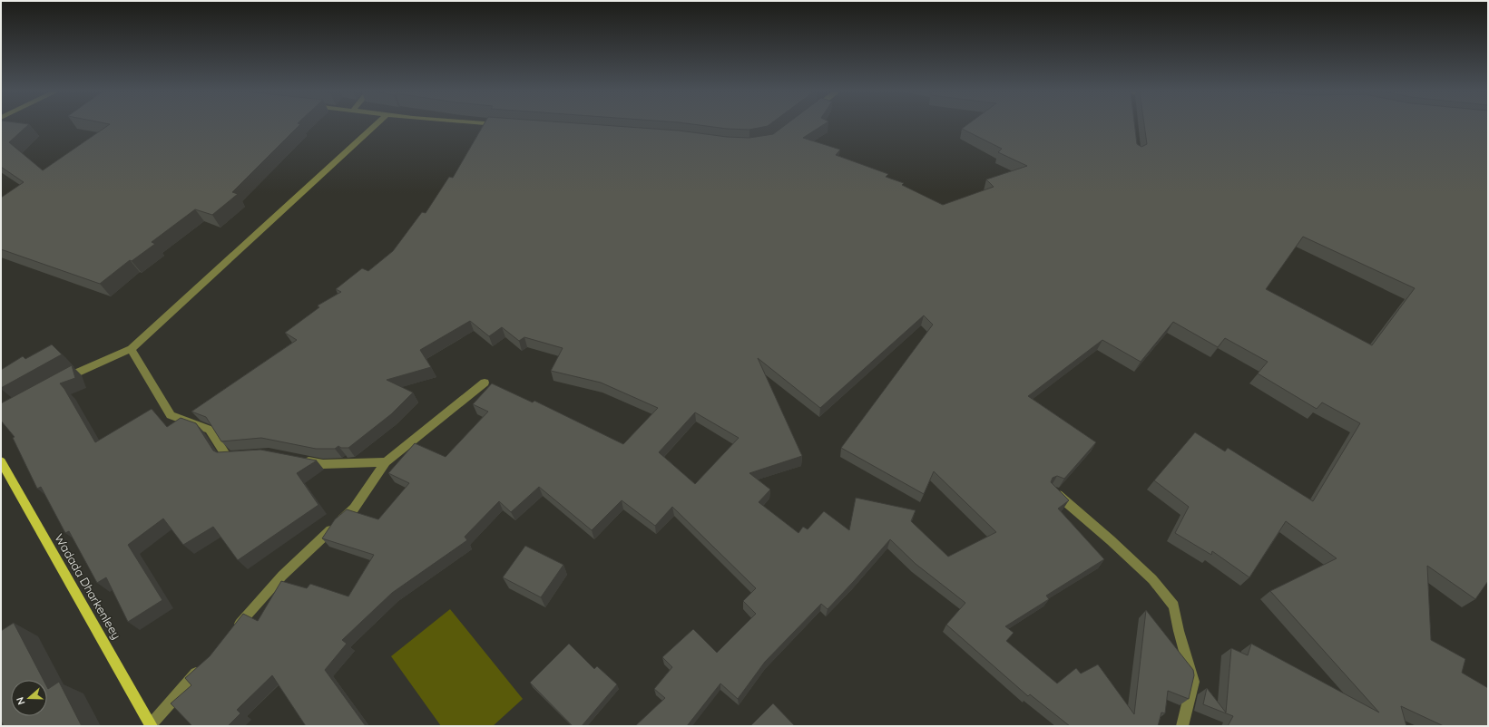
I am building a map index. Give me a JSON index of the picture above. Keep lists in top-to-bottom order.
{
  "streets": {
    "main road": ["Wadada Dharkenleey"]
  },
  "north": "left"
}
